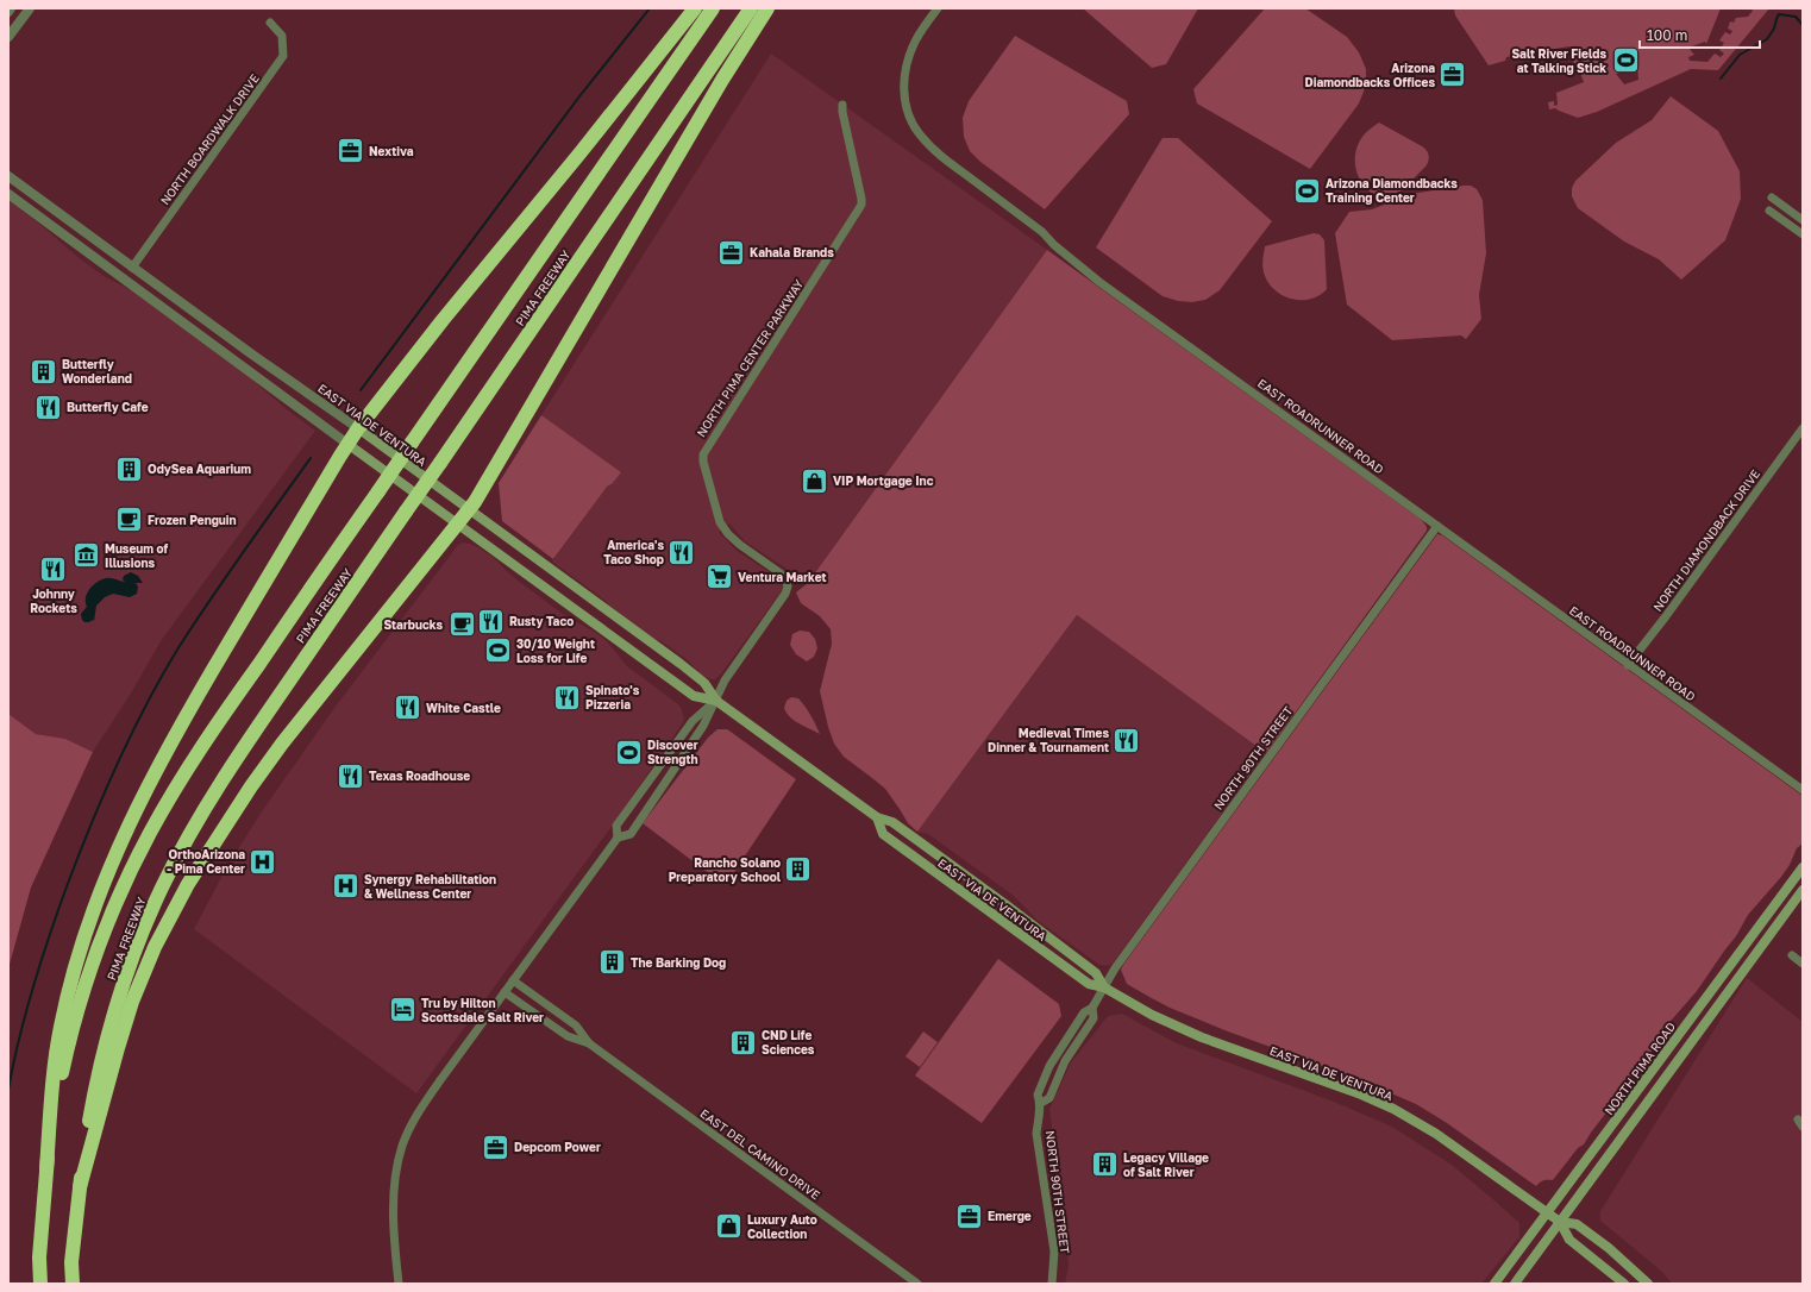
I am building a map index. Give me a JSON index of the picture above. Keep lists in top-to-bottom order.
{
  "streets": {
    "highway": ["PIMA FREEWAY"],
    "main road": ["EAST VIA DE VENTURA", "NORTH PIMA ROAD"],
    "street": [
      "NORTH BOARDWALK DRIVE",
      "NORTH PIMA CENTER PARKWAY",
      "EAST ROADRUNNER ROAD",
      "NORTH DIAMONDBACK DRIVE",
      "NORTH 90TH STREET",
      "EAST DEL CAMINO DRIVE"
    ]
  },
  "crossings": [
    ["NORTH BOARDWALK DRIVE", "EAST VIA DE VENTURA"],
    ["NORTH PIMA CENTER PARKWAY", "EAST VIA DE VENTURA"],
    ["NORTH PIMA CENTER PARKWAY", "EAST DEL CAMINO DRIVE"],
    ["EAST VIA DE VENTURA", "NORTH 90TH STREET"],
    ["EAST VIA DE VENTURA", "NORTH PIMA ROAD"],
    ["EAST ROADRUNNER ROAD", "NORTH DIAMONDBACK DRIVE"],
    ["EAST ROADRUNNER ROAD", "NORTH 90TH STREET"]
  ],
  "places": {
    "sports": [
      "Salt River Fields at Talking Stick",
      "Arizona Diamondbacks Training Center",
      "30/10 Weight Loss for Life",
      "Discover Strength"
    ],
    "office": [
      "Arizona Diamondbacks Offices",
      "Nextiva",
      "Kahala Brands",
      "Depcom Power",
      "Emerge"
    ],
    "building": [
      "Butterfly Wonderland",
      "OdySea Aquarium",
      "Rancho Solano Preparatory School",
      "The Barking Dog",
      "CND Life Sciences",
      "Legacy Village of Salt River"
    ],
    "restaurant": [
      "Butterfly Cafe",
      "America's Taco Shop",
      "Johnny Rockets",
      "Rusty Taco",
      "Spinato's Pizzeria",
      "White Castle",
      "Medieval Times Dinner & Tournament",
      "Texas Roadhouse"
    ],
    "shop": ["VIP Mortgage Inc", "Luxury Auto Collection"],
    "cafe": ["Frozen Penguin", "Starbucks"],
    "museum": ["Museum of Illusions"],
    "supermarket": ["Ventura Market"],
    "hospital": ["OrthoArizona - Pima Center", "Synergy Rehabilitation & Wellness Center"],
    "hotel": ["Tru by Hilton Scottsdale Salt River"]
  },
  "scale_bar": "100 m"
}
